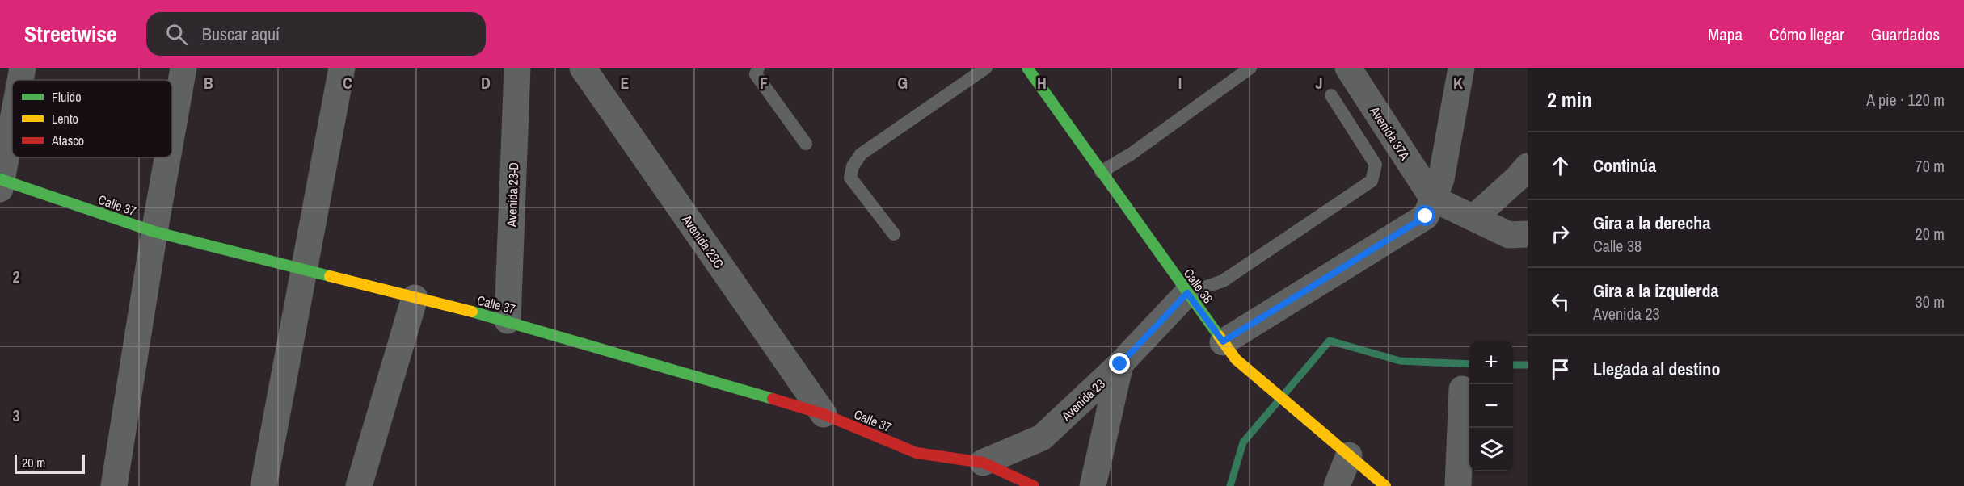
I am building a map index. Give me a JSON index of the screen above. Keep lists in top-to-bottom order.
{
  "streets": {
    "street": [
      "Avenida 37A",
      "Avenida 23-D",
      "Calle 37",
      "Avenida 23C",
      "Calle 38",
      "Avenida 23"
    ]
  },
  "crossings": [
    ["Avenida 23-D", "Calle 37"],
    ["Calle 37", "Avenida 23C"],
    ["Calle 37", "Avenida 23"],
    ["Calle 38", "Avenida 23"]
  ],
  "legend": ["Fluido", "Lento", "Atasco"],
  "scale_bar": "20 m",
  "page": {
    "header": "Streetwise",
    "search": "Buscar aquí",
    "nav": ["Mapa", "Cómo llegar", "Guardados"],
    "heading": ["2 min", "A pie · 120 m"],
    "list": [
      ["Continúa", "70 m"],
      ["Gira a la derecha", "Calle 38", "20 m"],
      ["Gira a la izquierda", "Avenida 23", "30 m"],
      "Llegada al destino"
    ],
    "map_buttons": ["+", "−"],
    "scale": "20 m"
  },
  "grid": {
    "columns": [
      "B",
      "C",
      "D",
      "E",
      "F",
      "G",
      "H",
      "I",
      "J",
      "K"
    ],
    "rows": ["2", "3"]
  }
}
